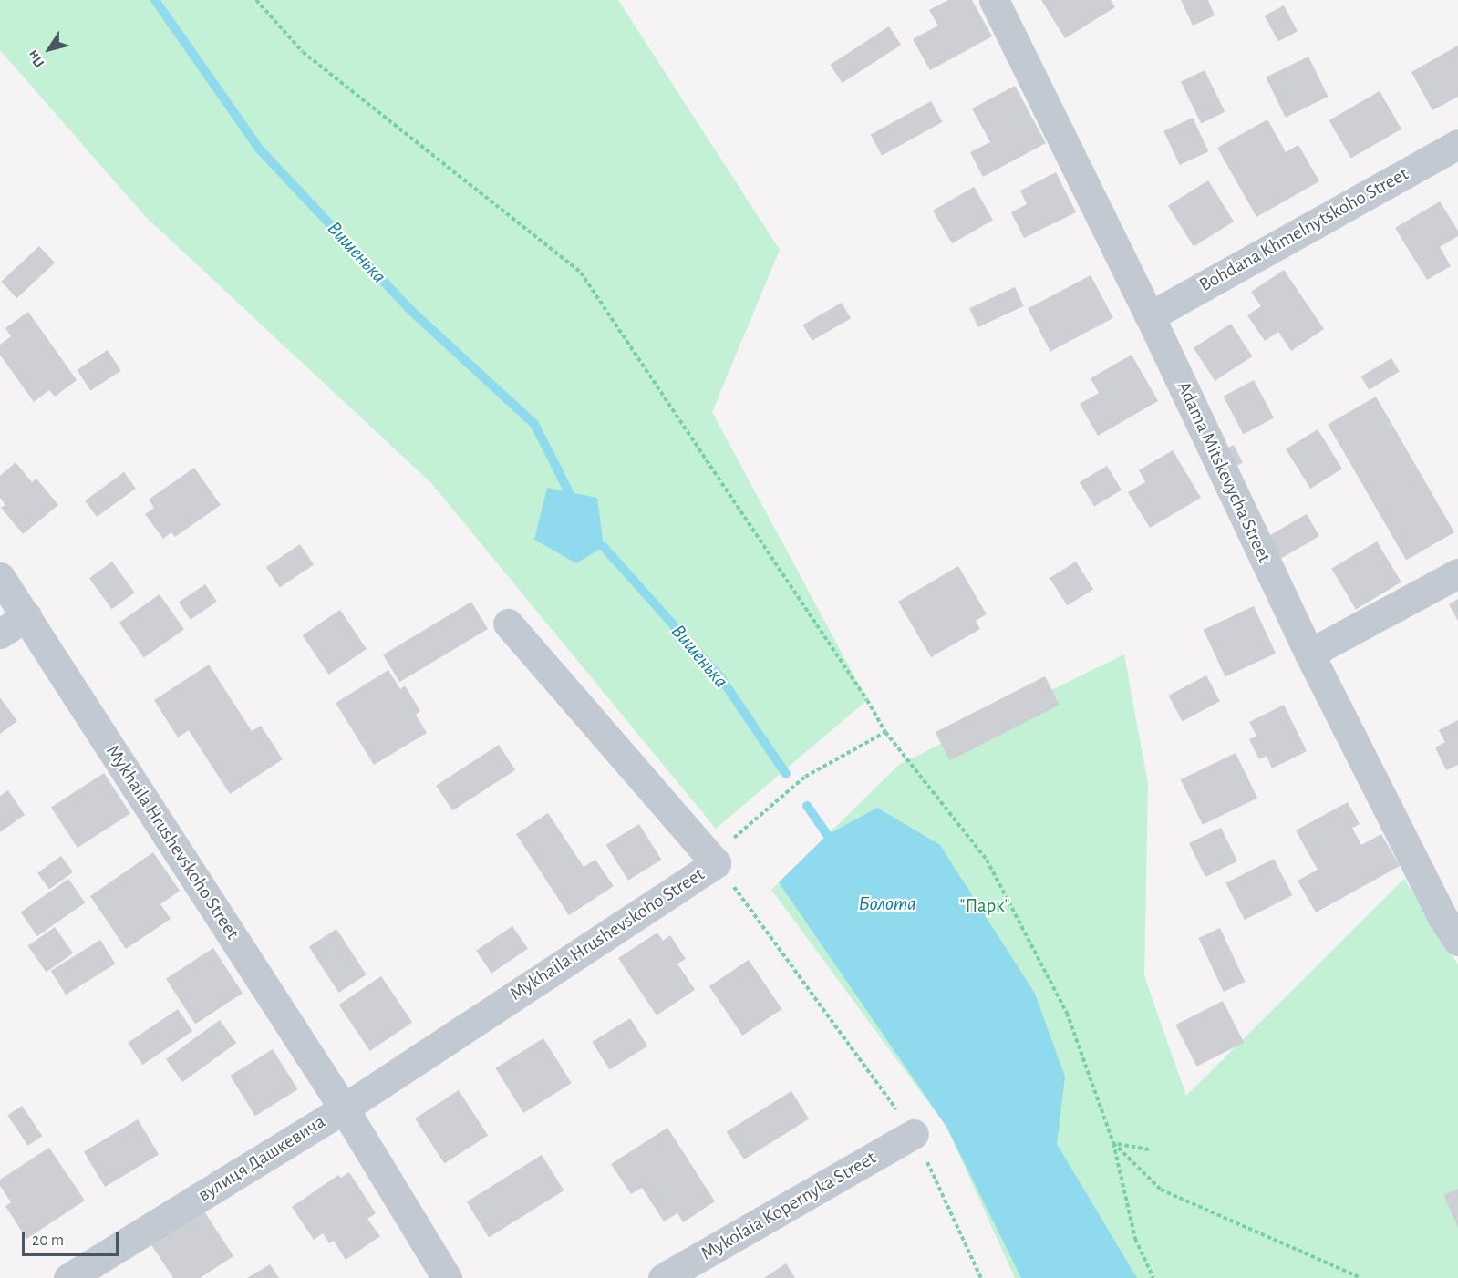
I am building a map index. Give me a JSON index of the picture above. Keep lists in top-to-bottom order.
{
  "streets": {
    "street": [
      "Bohdana Khmelnytskoho Street",
      "Adama Mitskevycha Street",
      "Mykhaila Hrushevskoho Street",
      "вулиця Дашкевича",
      "Mykolaia Kopernyka Street"
    ]
  },
  "crossings": [
    ["Bohdana Khmelnytskoho Street", "Adama Mitskevycha Street"],
    ["Mykhaila Hrushevskoho Street", "вулиця Дашкевича"]
  ],
  "water": ["Вишенька", "Болота"],
  "parks": ["\"Парк\""],
  "scale_bar": "20 m",
  "north": "bottom left"
}
